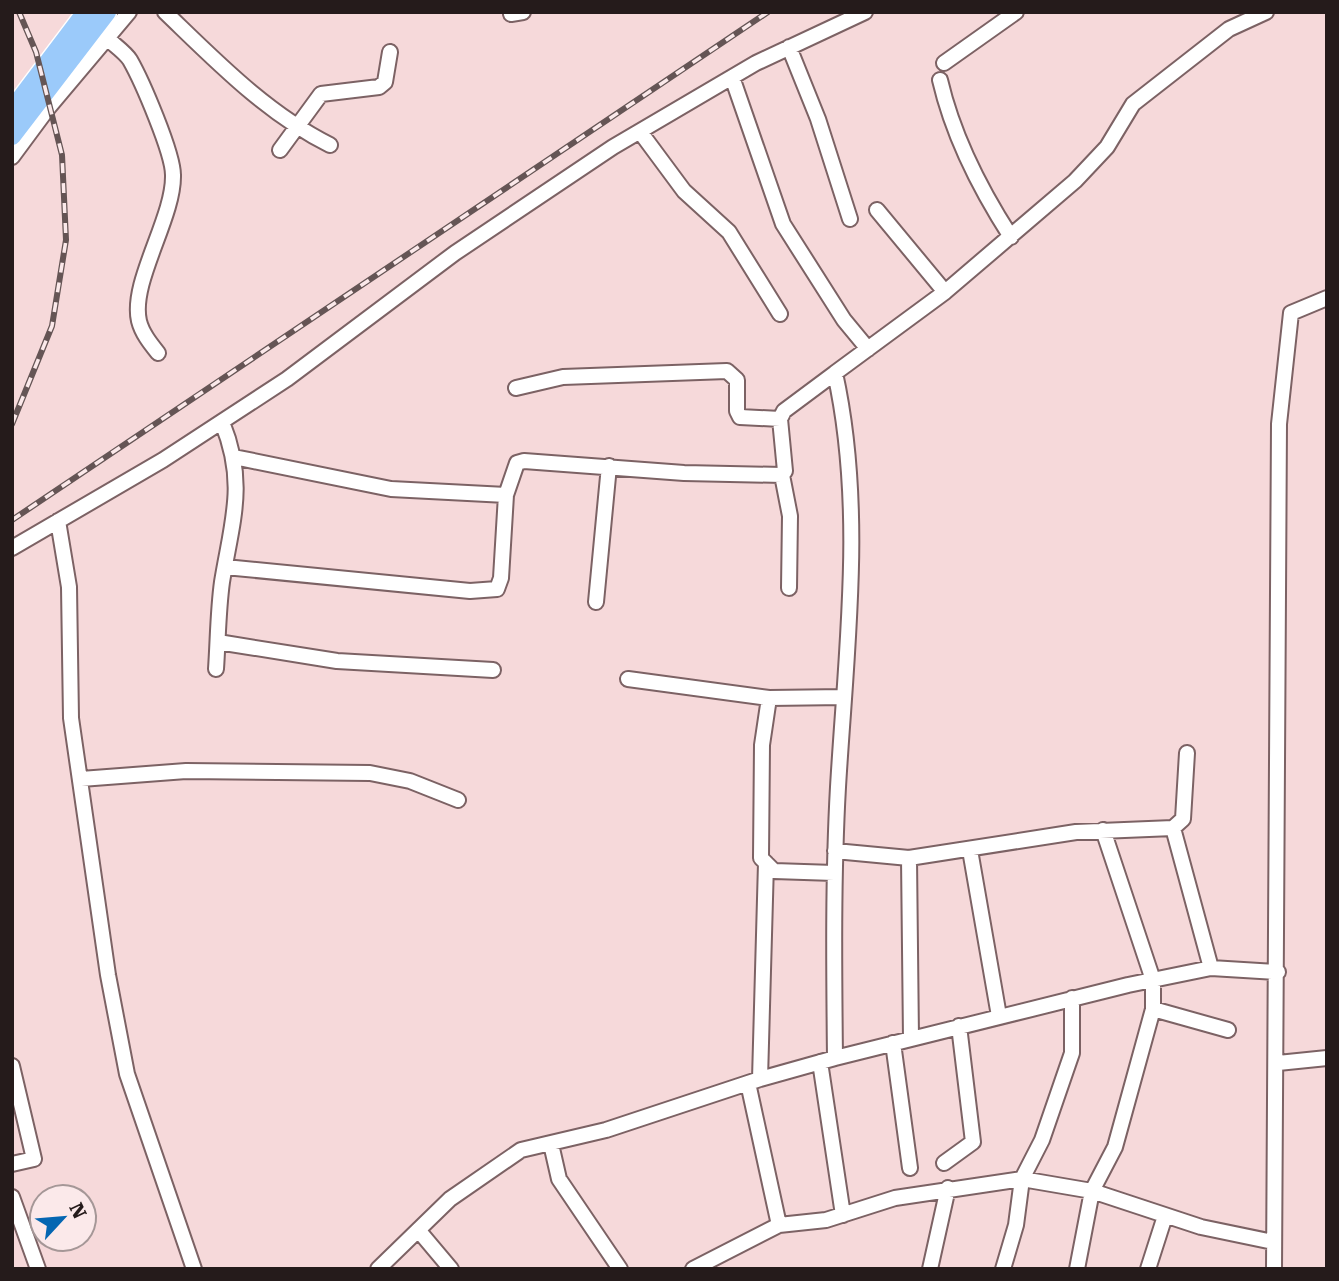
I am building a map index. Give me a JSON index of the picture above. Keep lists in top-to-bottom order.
{
  "north": "top right"
}
